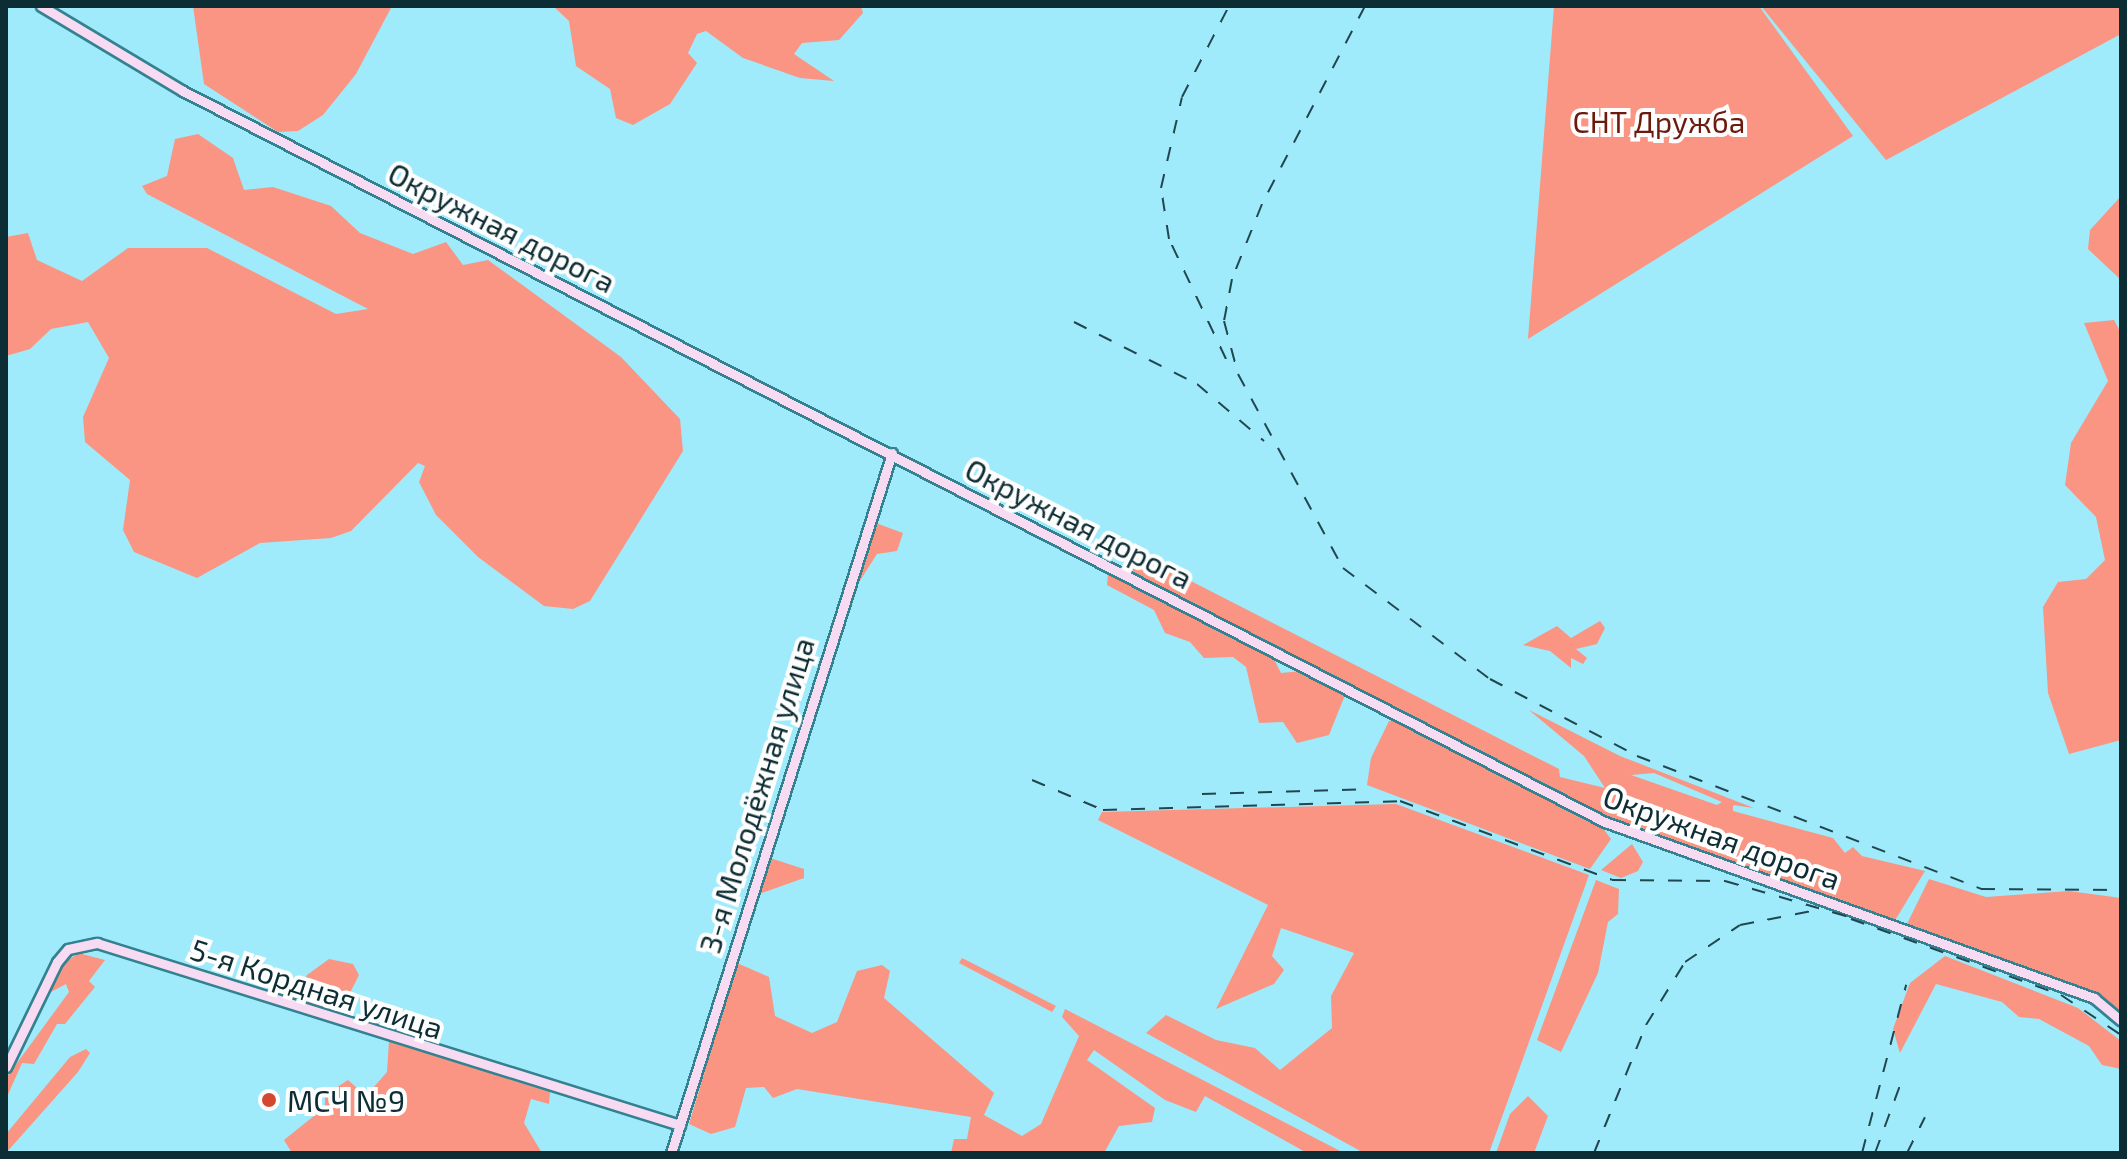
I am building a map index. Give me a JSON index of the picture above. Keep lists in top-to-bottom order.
{
  "streets": {
    "main road": ["Окружная дорога", "3-я Молодёжная улица", "5-я Кордная улица"]
  },
  "crossings": [
    ["Окружная дорога", "3-я Молодёжная улица"],
    ["3-я Молодёжная улица", "5-я Кордная улица"]
  ],
  "parks": ["СНТ Дружба"],
  "places": ["МСЧ №9"]
}
